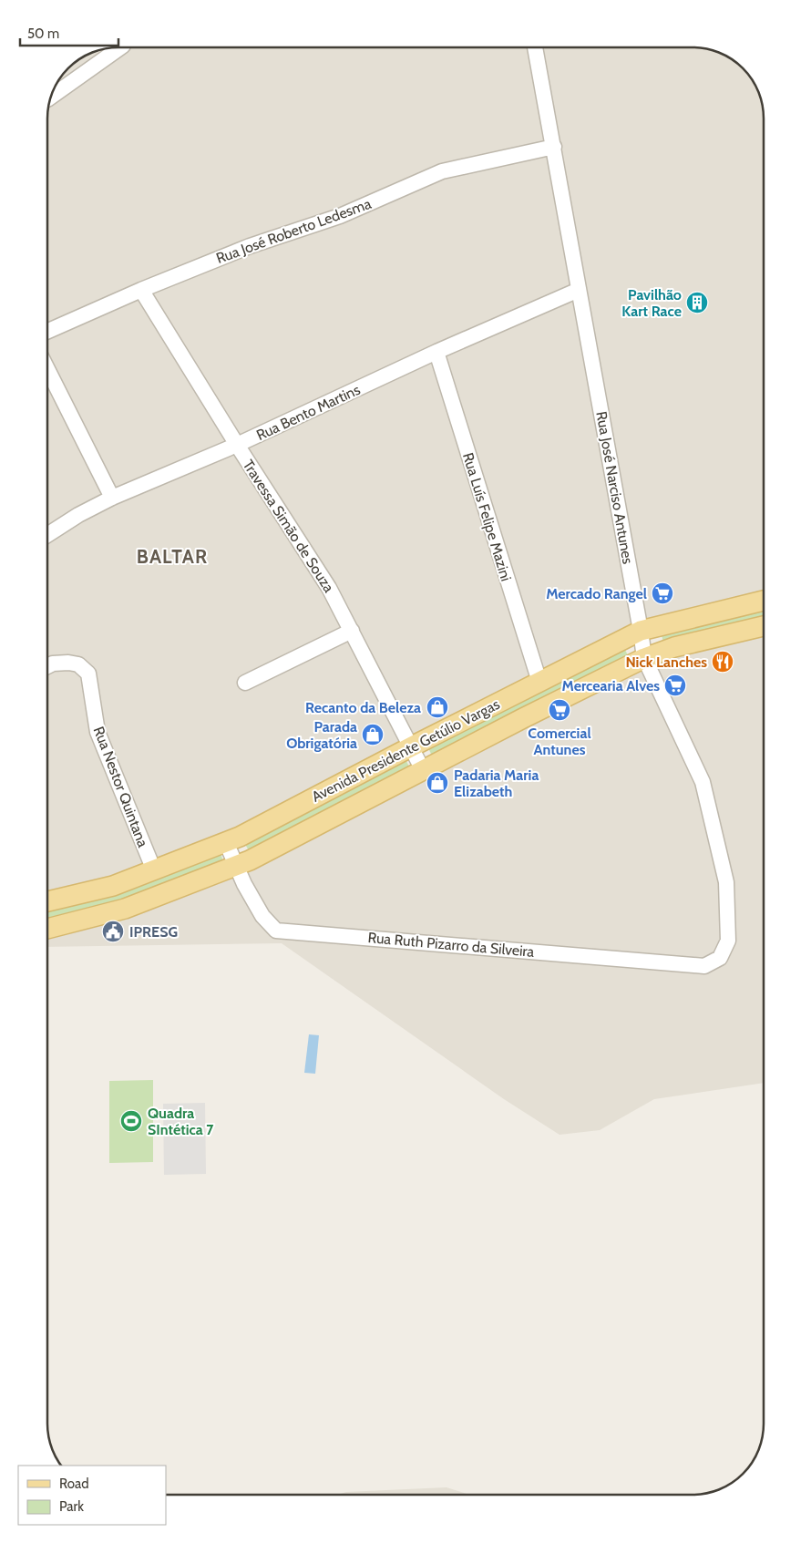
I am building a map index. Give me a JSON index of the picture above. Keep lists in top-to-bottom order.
{
  "streets": {
    "main road": ["Avenida Presidente Getúlio Vargas"],
    "street": [
      "Rua José Roberto Ledesma",
      "Rua Bento Martins",
      "Rua José Narciso Antunes",
      "Rua Luís Felipe Mazini",
      "Travessa Simão de Souza",
      "Rua Nestor Quintana",
      "Rua Ruth Pizarro da Silveira"
    ]
  },
  "crossings": [
    ["Rua José Roberto Ledesma", "Rua José Narciso Antunes"],
    ["Rua José Roberto Ledesma", "Travessa Simão de Souza"],
    ["Rua Bento Martins", "Rua José Narciso Antunes"],
    ["Rua Bento Martins", "Rua Luís Felipe Mazini"],
    ["Rua Bento Martins", "Travessa Simão de Souza"],
    ["Rua José Narciso Antunes", "Avenida Presidente Getúlio Vargas"],
    ["Rua José Narciso Antunes", "Rua Ruth Pizarro da Silveira"],
    ["Rua Luís Felipe Mazini", "Avenida Presidente Getúlio Vargas"],
    ["Travessa Simão de Souza", "Avenida Presidente Getúlio Vargas"],
    ["Avenida Presidente Getúlio Vargas", "Rua Nestor Quintana"],
    ["Avenida Presidente Getúlio Vargas", "Rua Ruth Pizarro da Silveira"]
  ],
  "districts": ["BALTAR"],
  "places": {
    "building": ["Pavilhão Kart Race"],
    "supermarket": ["Mercado Rangel", "Mercearia Alves", "Comercial Antunes"],
    "restaurant": ["Nick Lanches"],
    "shop": ["Recanto da Beleza", "Parada Obrigatória", "Padaria Maria Elizabeth"],
    "public building": ["IPRESG"],
    "sports": ["Quadra SIntética 7"]
  },
  "legend": ["Road", "Park"],
  "scale_bar": "50 m"
}
